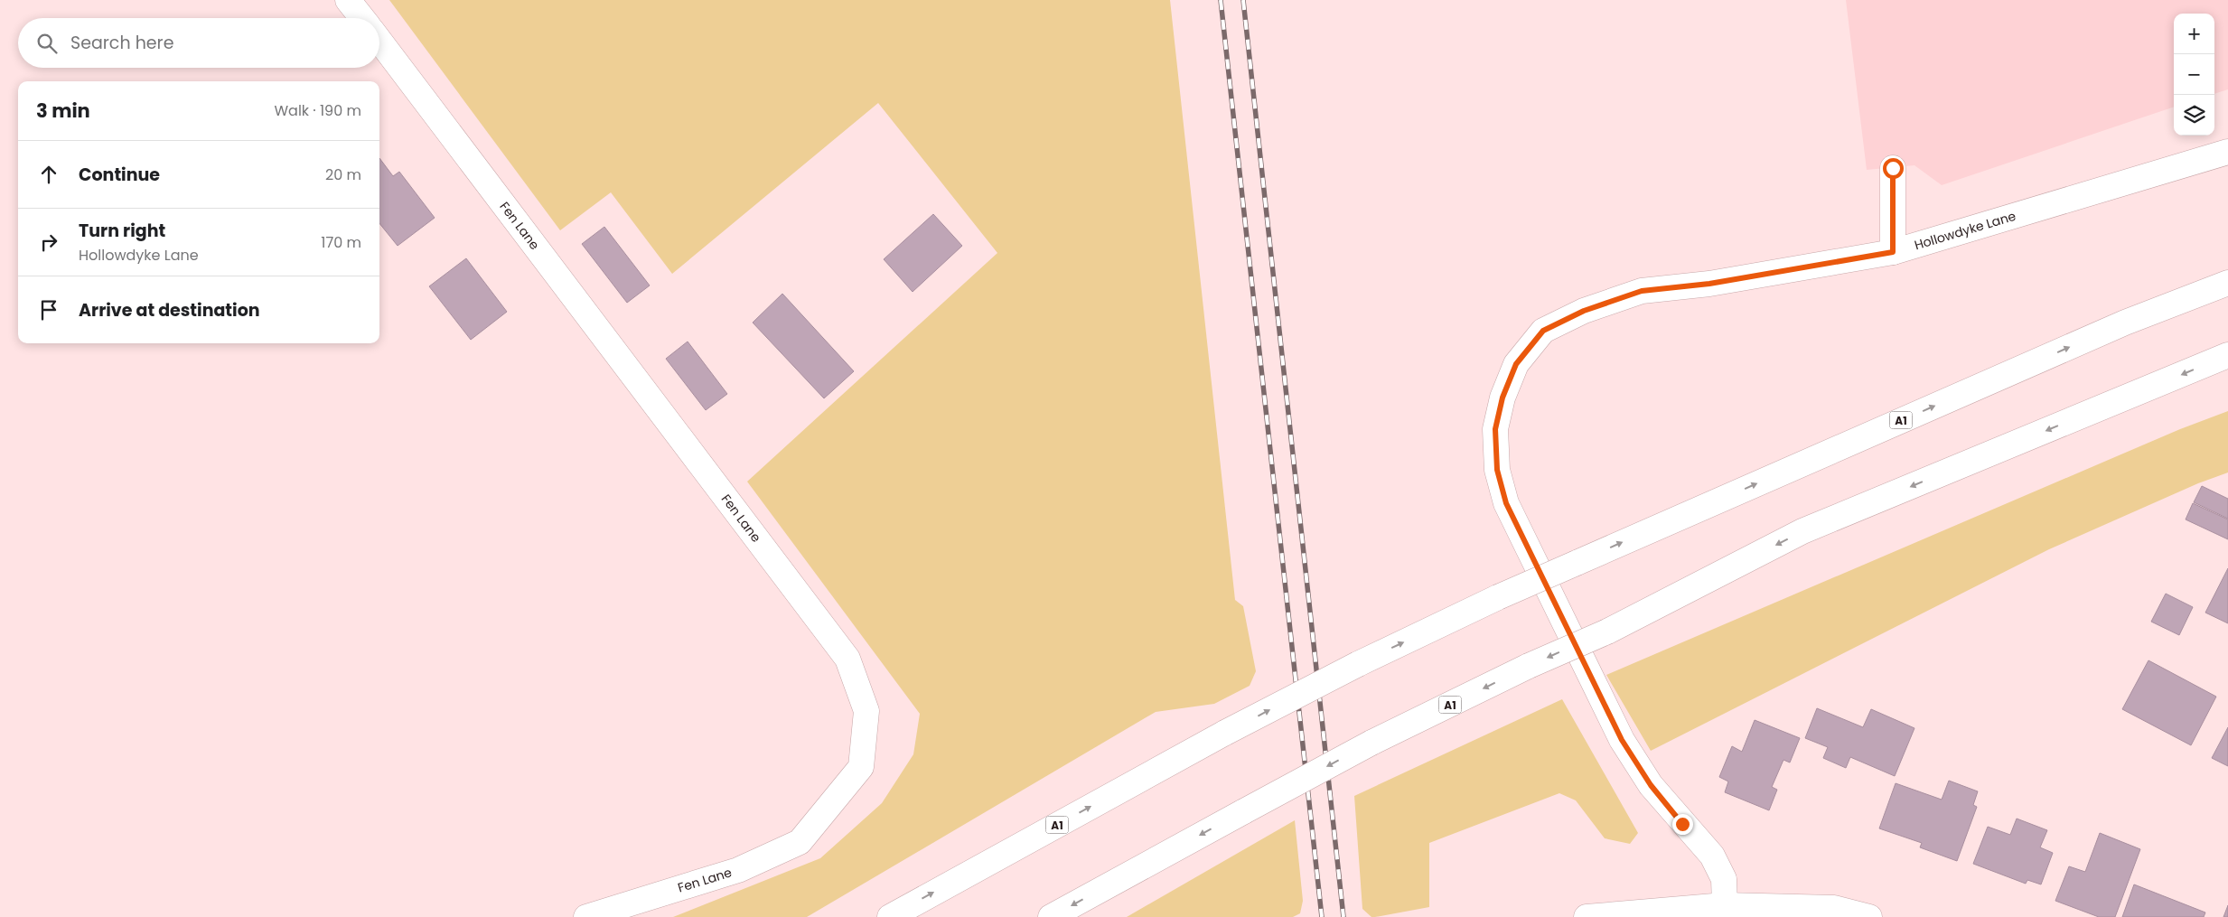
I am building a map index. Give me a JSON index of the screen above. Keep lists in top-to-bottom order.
{
  "streets": {
    "main road": ["Fen Lane", "Hollowdyke Lane", "A1"]
  },
  "page": {
    "map_buttons": ["+", "−"],
    "search": "Search here",
    "heading": ["3 min", "Walk · 190 m"],
    "list": [
      ["Continue", "20 m"],
      ["Turn right", "Hollowdyke Lane", "170 m"],
      "Arrive at destination"
    ]
  }
}
